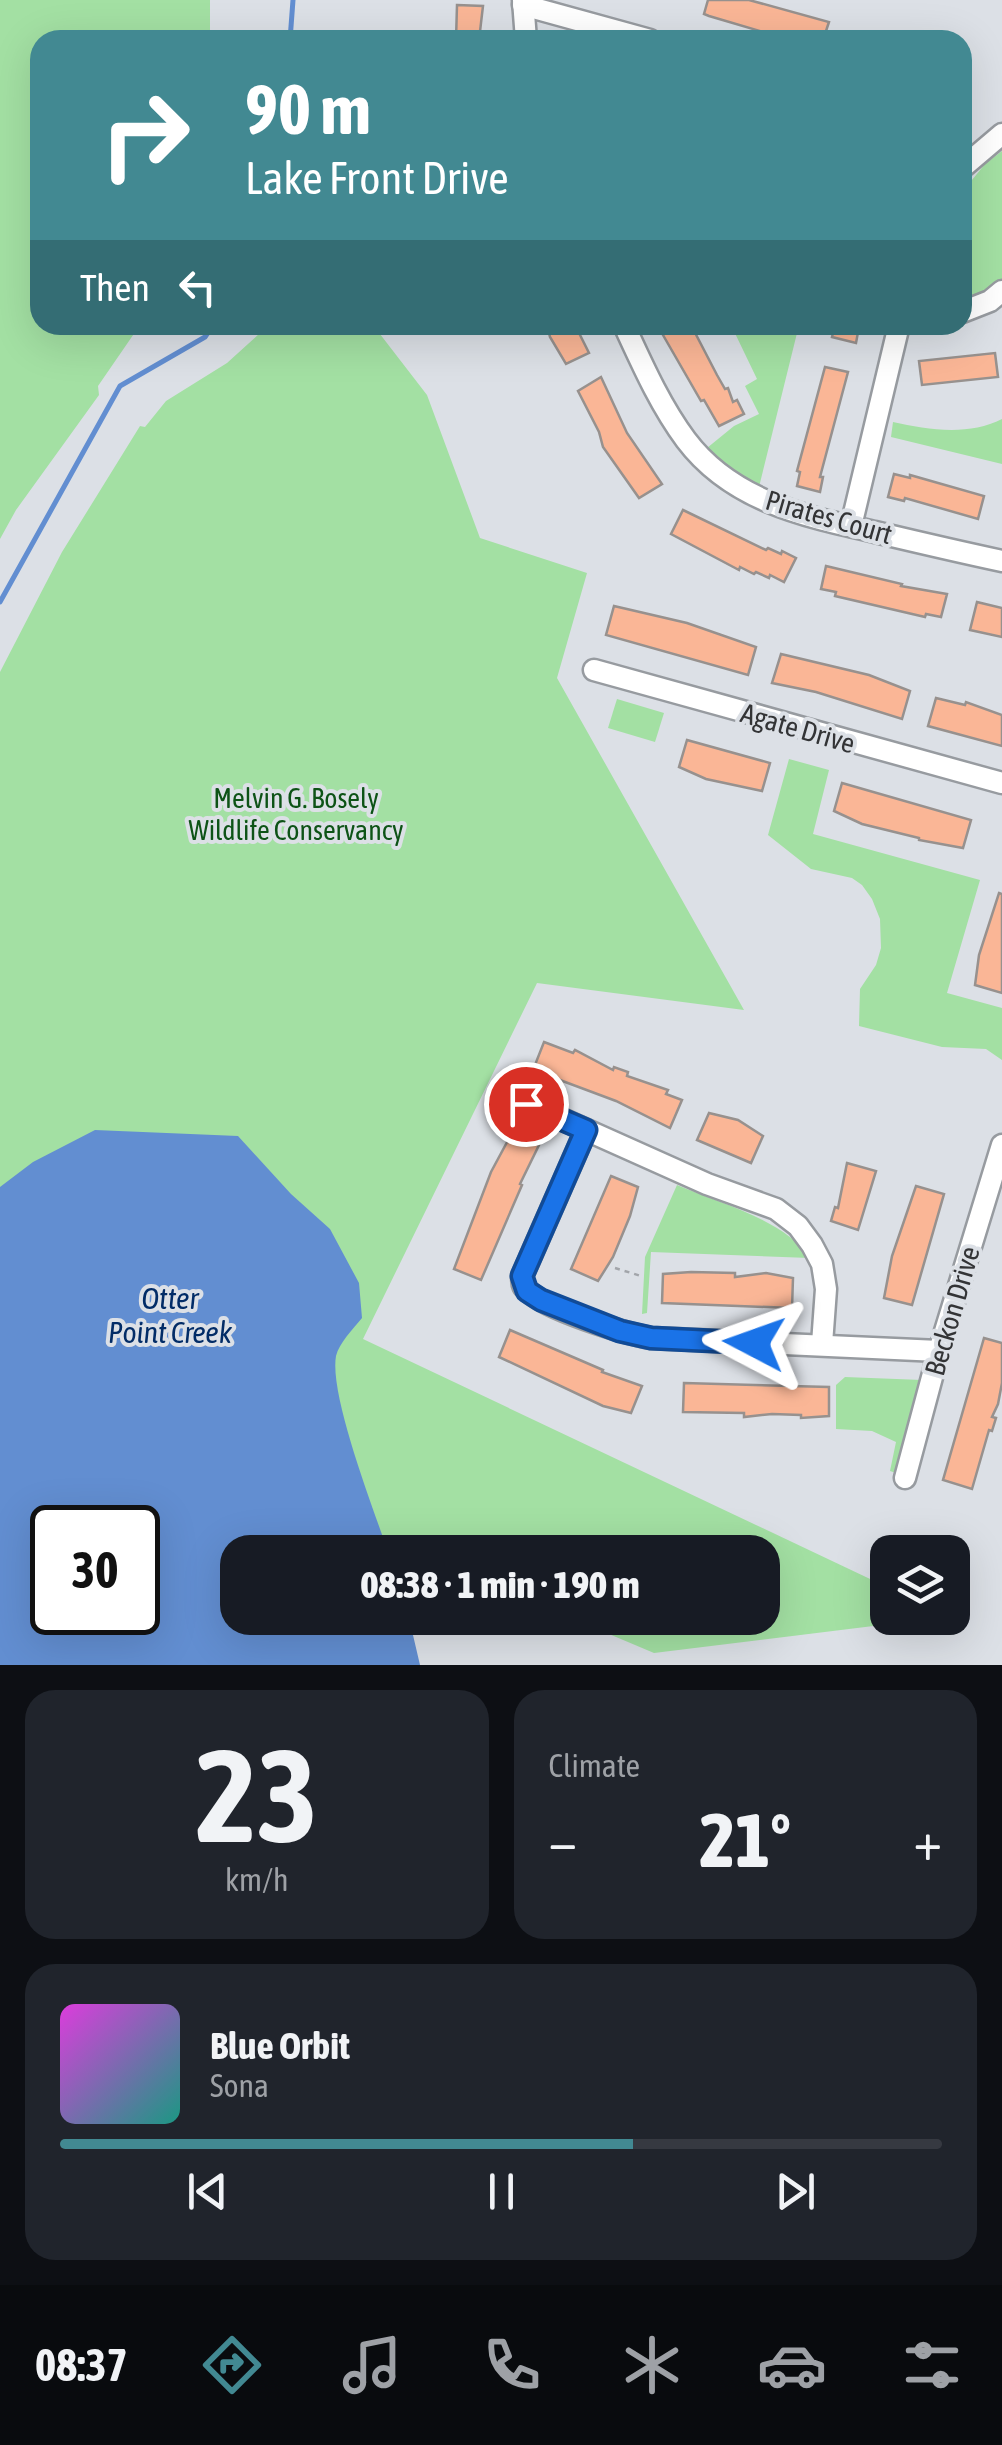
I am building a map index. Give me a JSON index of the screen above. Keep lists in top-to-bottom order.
{
  "streets": {
    "street": ["Pirates Court", "Agate Drive", "Beckon Drive"]
  },
  "water": ["Otter Point Creek"],
  "parks": ["Melvin G. Bosely Wildlife Conservancy"],
  "page": {
    "turn": ["90 m", "Lake Front Drive"],
    "then": "Then",
    "limit": "30",
    "trip": "08:38 · 1 min · 190 m",
    "tile": [
      ["23", "km/h"],
      "Climate"
    ],
    "heat": ["−", "21°", "+"],
    "song": ["Blue Orbit", "Sona"],
    "tabs": "08:37"
  }
}
